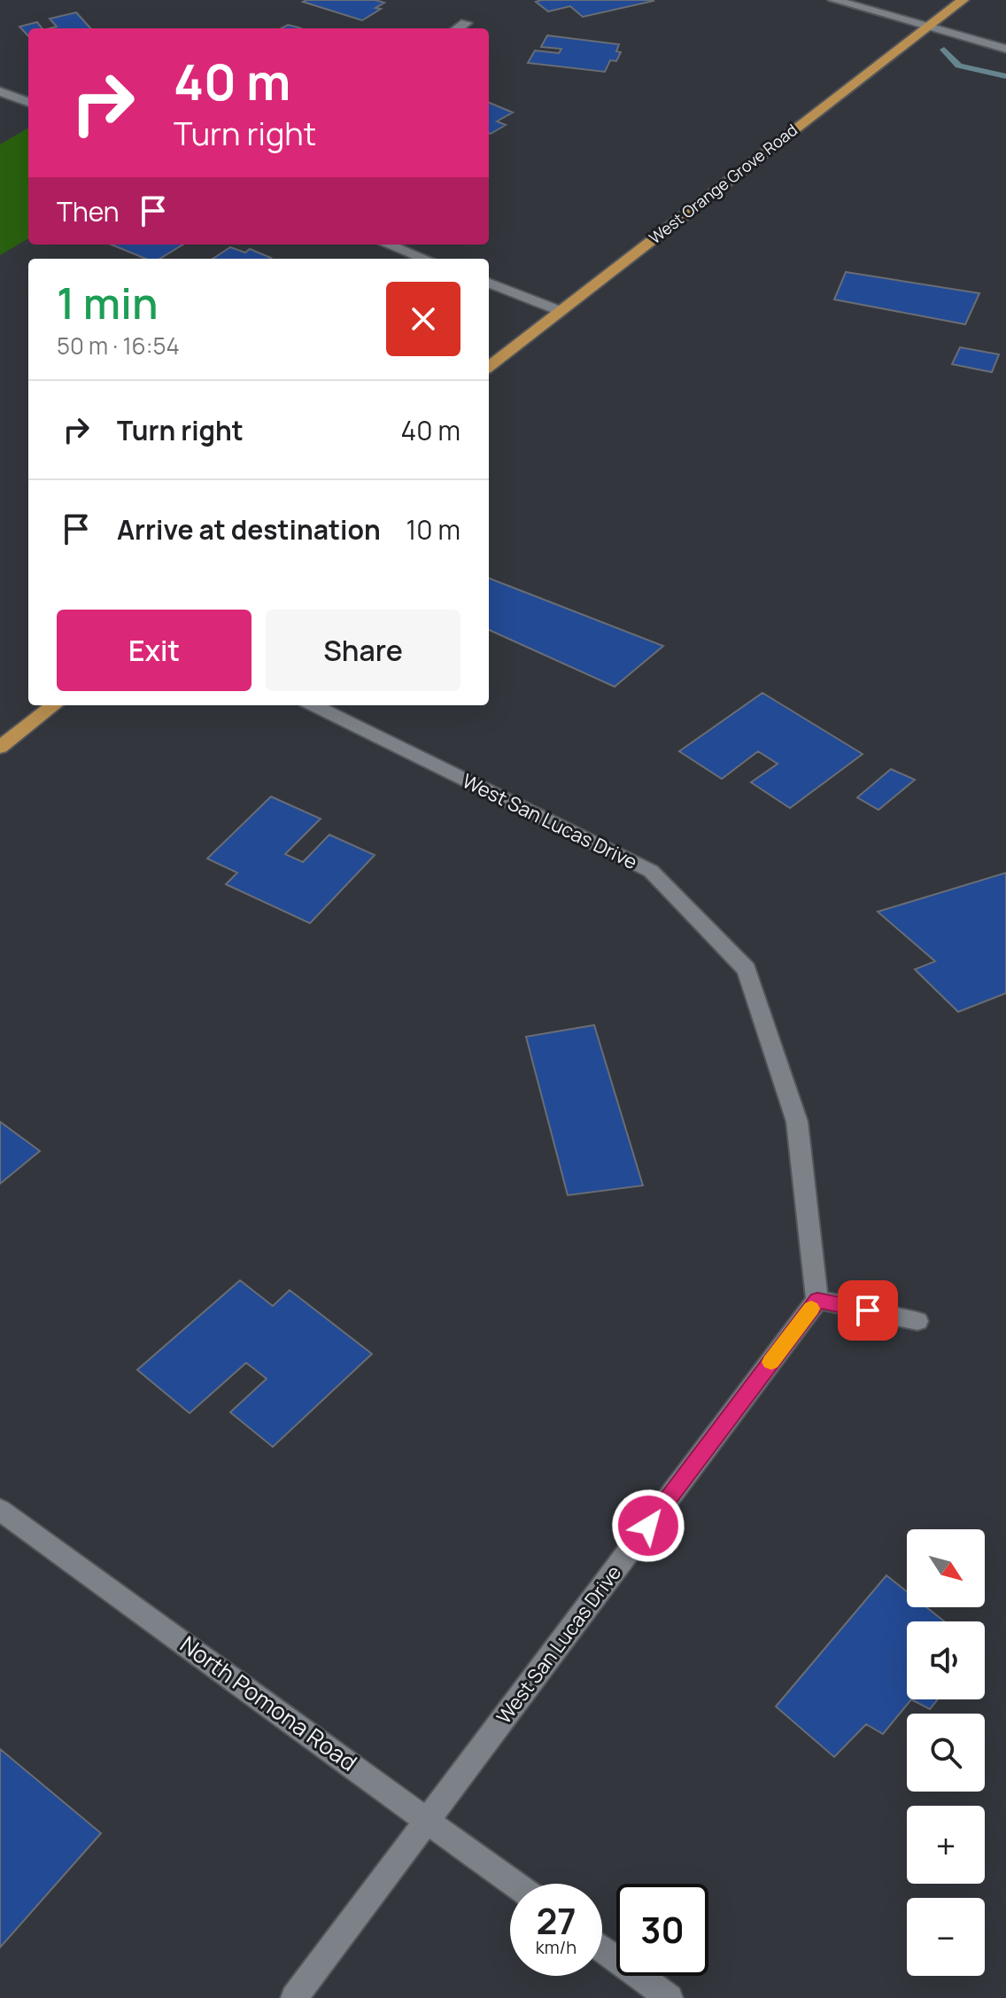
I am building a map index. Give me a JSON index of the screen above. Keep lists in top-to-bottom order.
{
  "streets": {
    "main road": ["West Orange Grove Road"],
    "street": ["West San Lucas Drive", "North Pomona Road"]
  },
  "crossings": [
    ["West San Lucas Drive", "North Pomona Road"]
  ],
  "north": "bottom right",
  "page": {
    "turn": ["40 m", "Turn right"],
    "then": "Then",
    "heading": ["1 min", "50 m · 16:54"],
    "list": [
      {
        "name": "Turn right",
        "value": "40 m"
      },
      {
        "name": "Arrive at destination",
        "value": "10 m"
      }
    ],
    "buttons": ["Exit", "Share"],
    "map_buttons": ["+", "−"],
    "speed": "27 km/h",
    "limit": "30"
  }
}
